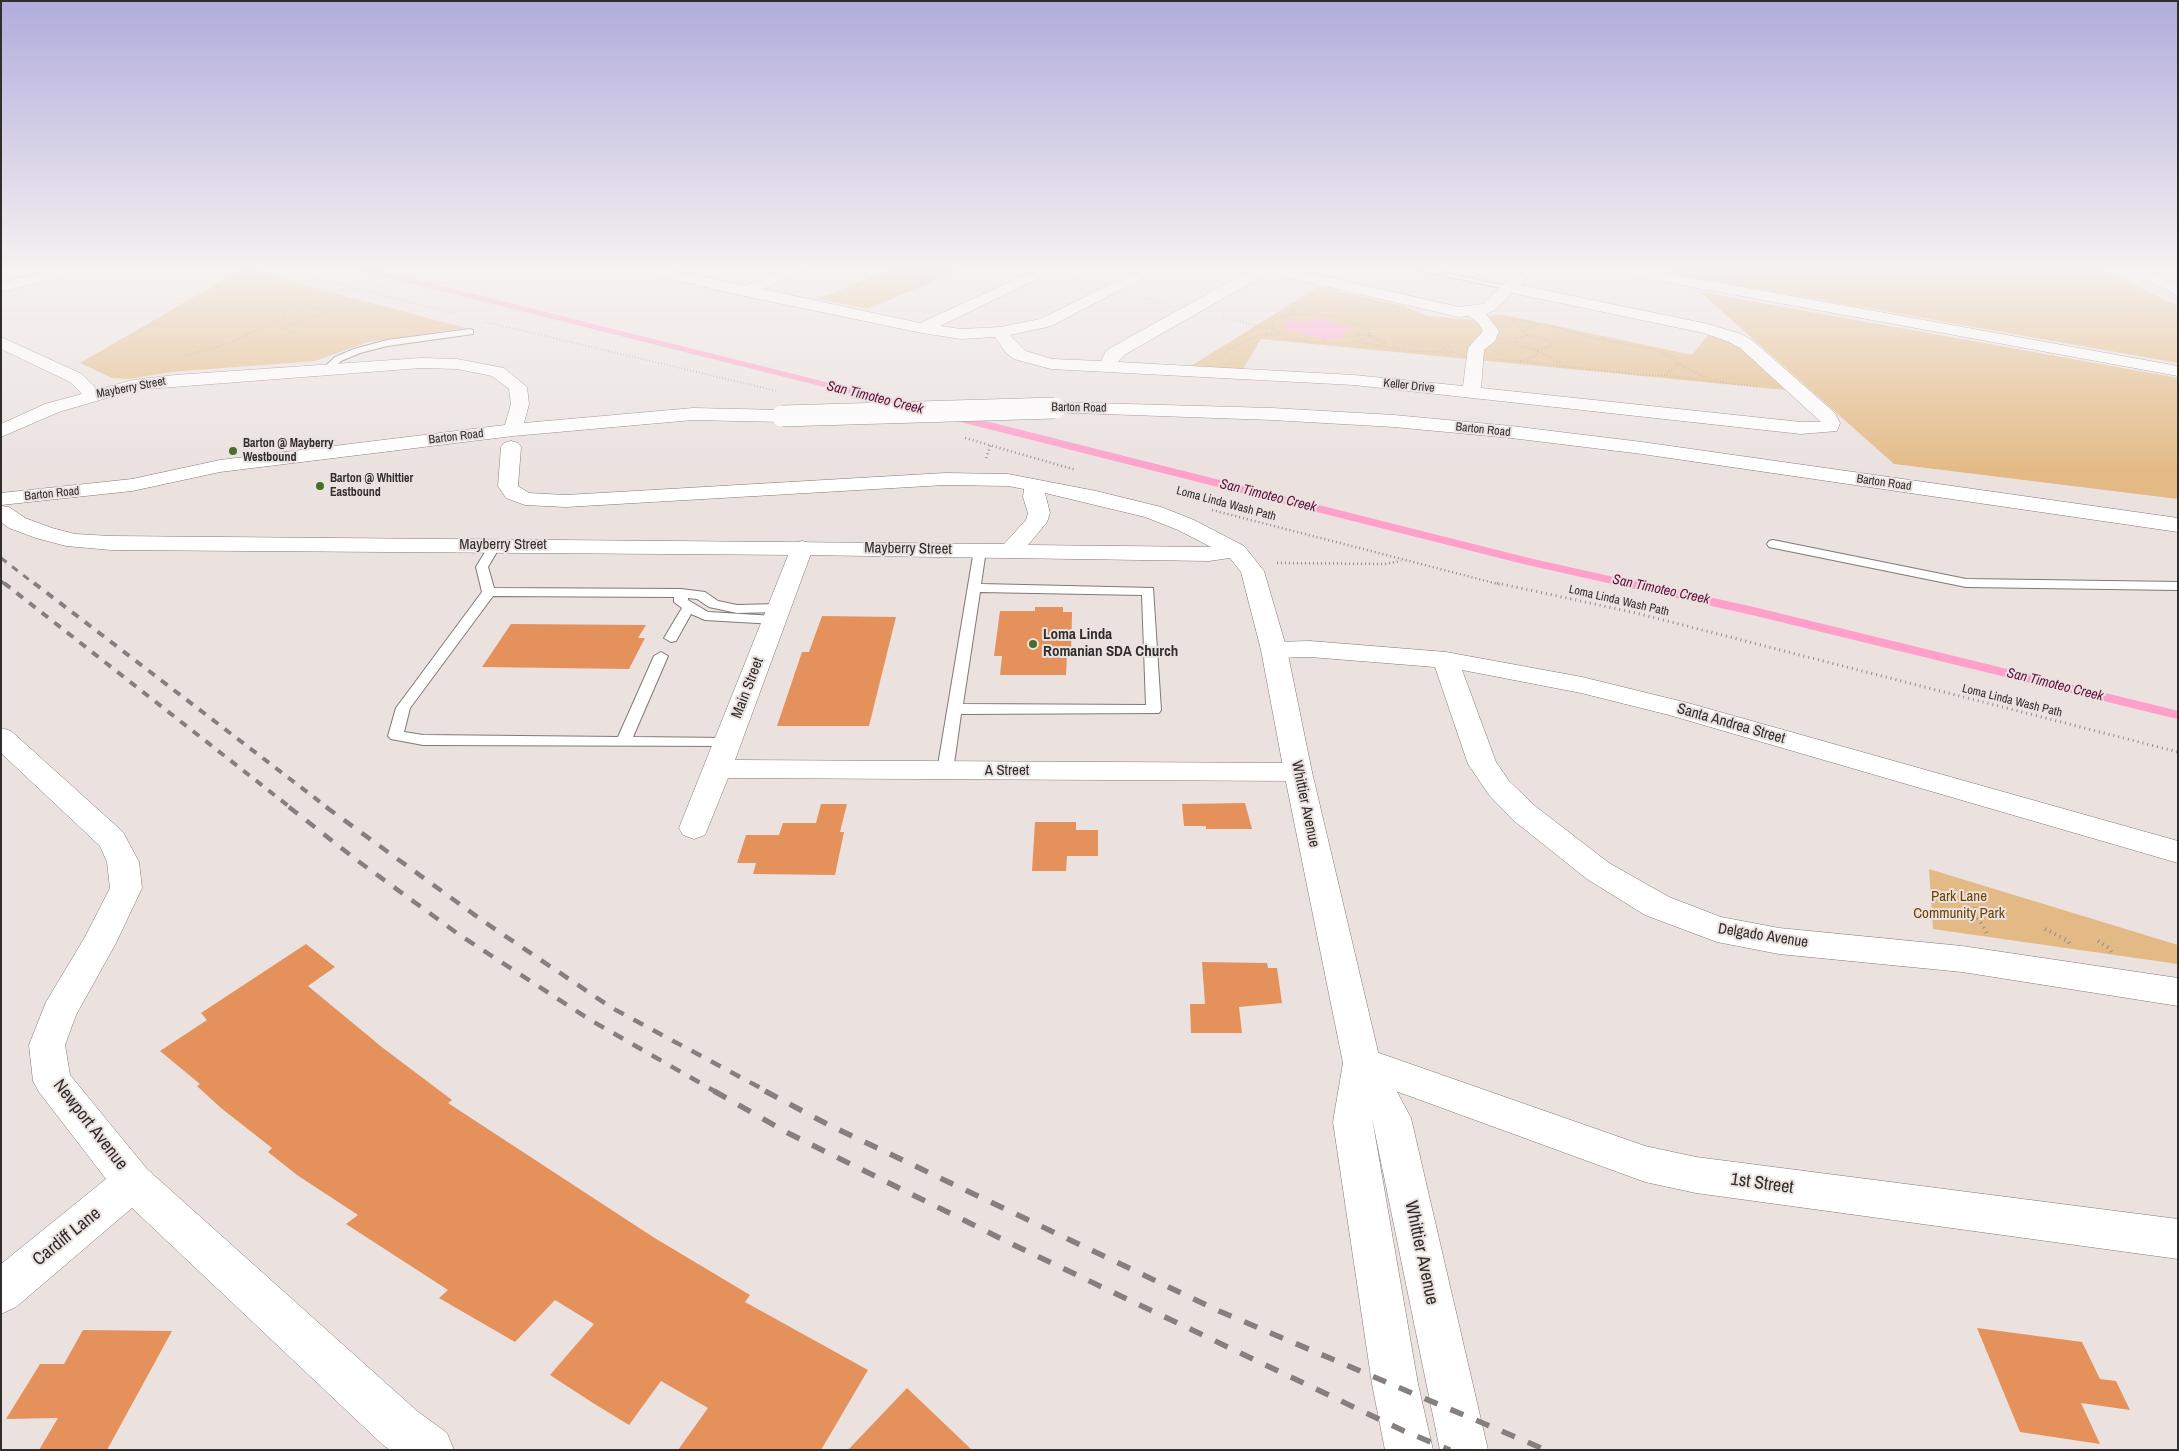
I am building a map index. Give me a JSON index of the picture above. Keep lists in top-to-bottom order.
{
  "streets": {
    "street": [
      "Keller Drive",
      "Mayberry Street",
      "Barton Road",
      "Main Street",
      "Santa Andrea Street",
      "A Street",
      "Whittier Avenue",
      "Delgado Avenue",
      "Newport Avenue",
      "1st Street",
      "Cardiff Lane"
    ],
    "path": ["Loma Linda Wash Path"]
  },
  "crossings": [
    ["Mayberry Street", "Barton Road"],
    ["Mayberry Street", "Main Street"],
    ["Mayberry Street", "Whittier Avenue"],
    ["Main Street", "A Street"],
    ["Santa Andrea Street", "Whittier Avenue"],
    ["Santa Andrea Street", "Delgado Avenue"],
    ["A Street", "Whittier Avenue"],
    ["Whittier Avenue", "1st Street"],
    ["Newport Avenue", "Cardiff Lane"]
  ],
  "water": ["San Timoteo Creek"],
  "parks": ["Park Lane Community Park"],
  "places": ["Barton @ Mayberry Westbound", "Barton @ Whittier Eastbound", "Loma Linda Romanian SDA Church"]
}
